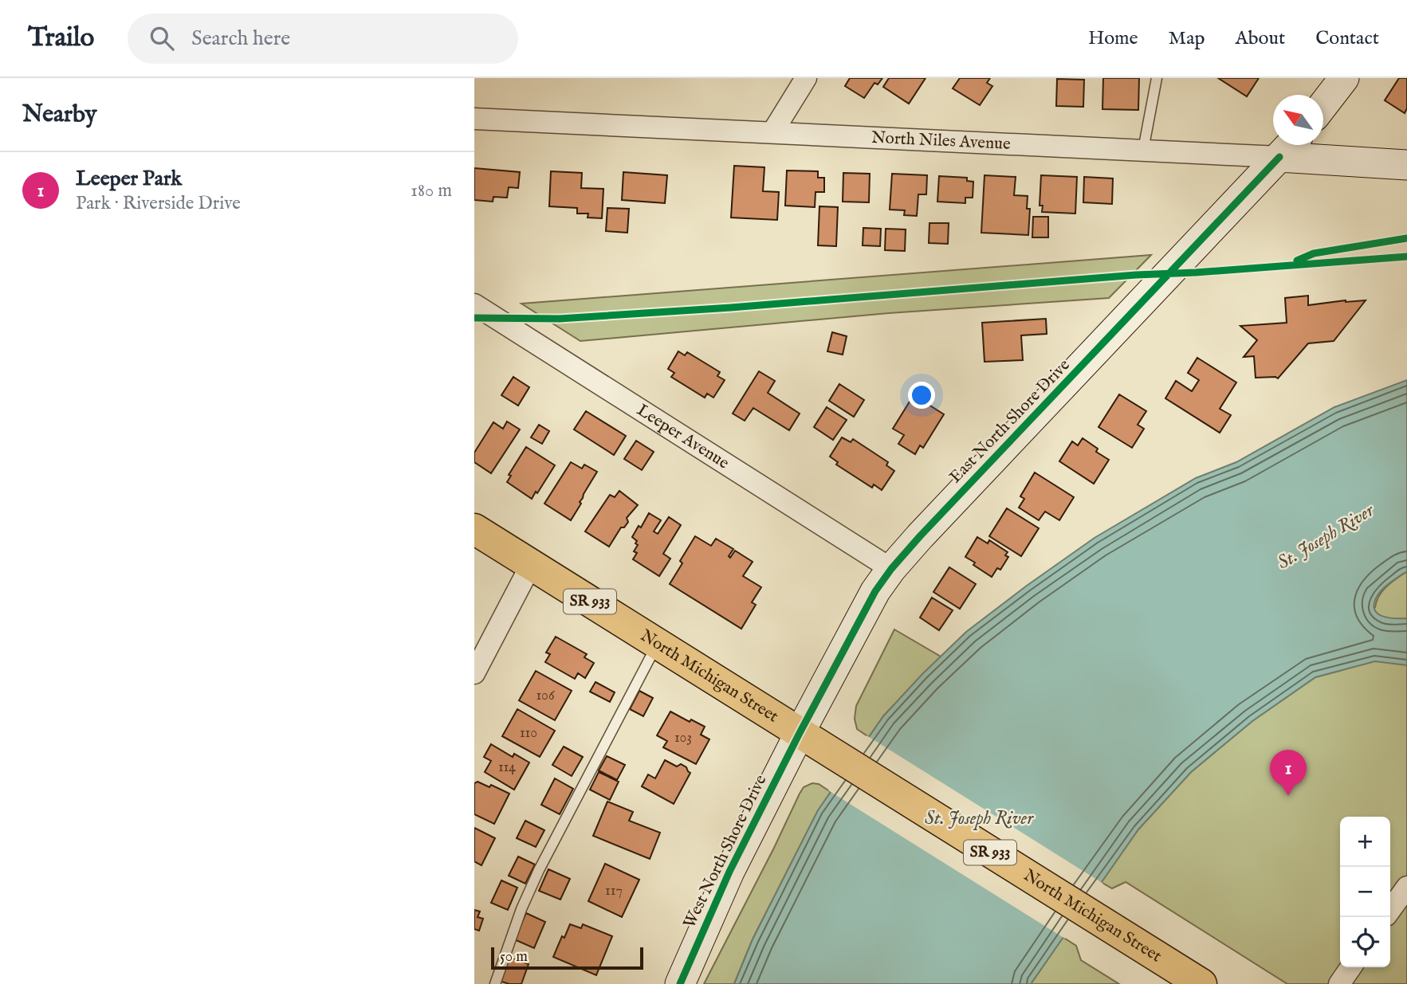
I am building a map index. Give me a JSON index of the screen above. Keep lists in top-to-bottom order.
{
  "streets": {
    "main road": ["SR 933", "North Michigan Street"],
    "street": [
      "North Niles Avenue",
      "East North Shore Drive",
      "Leeper Avenue",
      "West North Shore Drive"
    ]
  },
  "crossings": [
    ["North Niles Avenue", "East North Shore Drive"],
    ["East North Shore Drive", "Leeper Avenue"],
    ["East North Shore Drive", "North Michigan Street"],
    ["East North Shore Drive", "West North Shore Drive"],
    ["North Michigan Street", "West North Shore Drive"]
  ],
  "water": ["St. Joseph River"],
  "house_numbers": [
    "106",
    "110",
    "103",
    "114",
    "117"
  ],
  "scale_bar": "50 m",
  "north": "top left",
  "page": {
    "header": "Trailo",
    "search": "Search here",
    "nav": [
      "Home",
      "Map",
      "About",
      "Contact"
    ],
    "heading": "Nearby",
    "list": [
      {
        "mark": "1",
        "name": "Leeper Park",
        "note": "Park · Riverside Drive",
        "value": "180 m"
      }
    ],
    "pins": "1",
    "map_buttons": ["+", "−"],
    "scale": "50 m"
  }
}
